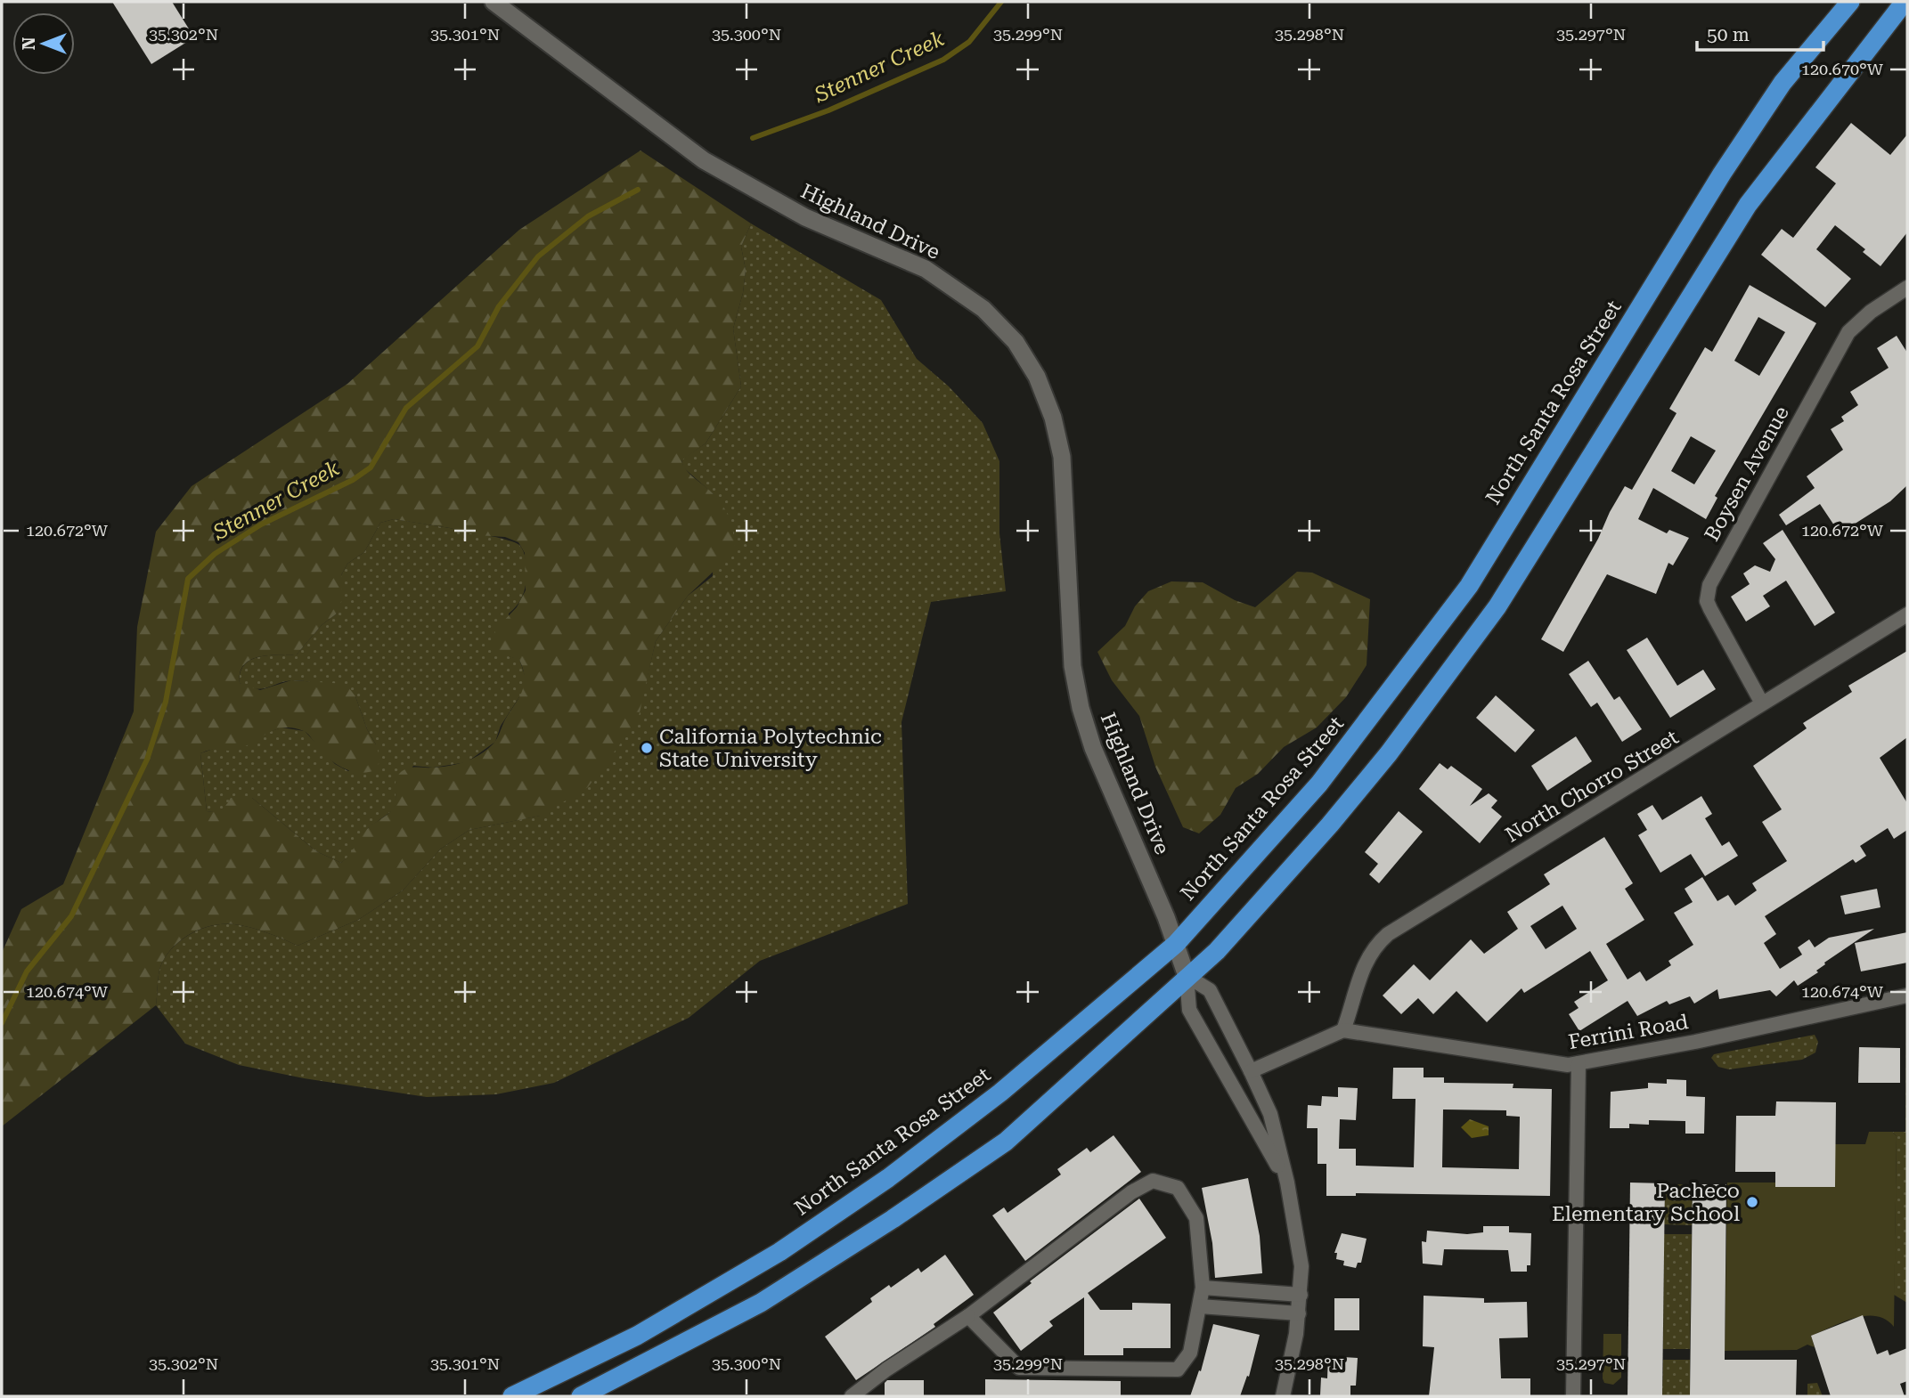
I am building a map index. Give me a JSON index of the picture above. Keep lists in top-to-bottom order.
{
  "streets": {
    "highway": ["North Santa Rosa Street"],
    "street": [
      "Highland Drive",
      "Boysen Avenue",
      "North Chorro Street",
      "Ferrini Road"
    ]
  },
  "crossings": [
    ["Highland Drive", "North Santa Rosa Street"],
    ["Boysen Avenue", "North Chorro Street"],
    ["North Chorro Street", "Ferrini Road"]
  ],
  "water": ["Stenner Creek"],
  "places": ["California Polytechnic State University", "Pacheco Elementary School"],
  "scale_bar": "50 m",
  "north": "left",
  "coordinates": [
    "35.302°N",
    "35.301°N",
    "35.300°N",
    "35.299°N",
    "35.298°N",
    "35.297°N",
    "120.670°W",
    "120.672°W",
    "120.674°W"
  ]
}
